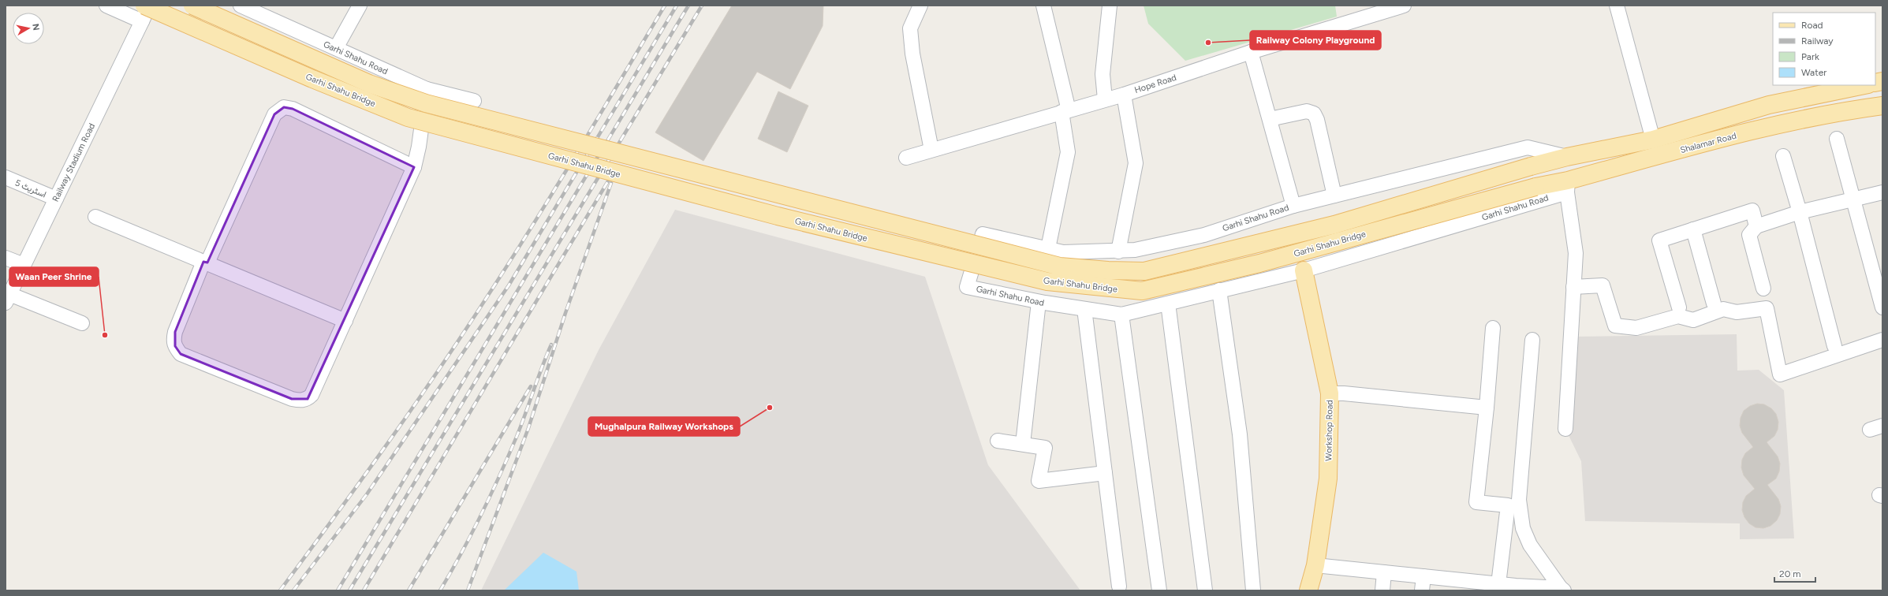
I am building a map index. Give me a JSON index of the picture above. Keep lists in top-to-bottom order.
{
  "streets": {
    "main road": ["Garhi Shahu Bridge", "Shalamar Road", "Workshop Road"],
    "street": [
      "Garhi Shahu Road",
      "Hope Road",
      "Railway Stadium Road",
      "اسٹریٹ 5"
    ]
  },
  "crossings": [
    ["Garhi Shahu Road", "Garhi Shahu Bridge"],
    ["Garhi Shahu Road", "Shalamar Road"],
    ["Garhi Shahu Road", "Workshop Road"],
    ["Garhi Shahu Bridge", "Shalamar Road"],
    ["Garhi Shahu Bridge", "Railway Stadium Road"],
    ["Railway Stadium Road", "اسٹریٹ 5"]
  ],
  "places": ["Railway Colony Playground", "Waan Peer Shrine", "Mughalpura Railway Workshops"],
  "legend": [
    "Road",
    "Railway",
    "Park",
    "Water"
  ],
  "scale_bar": "20 m",
  "north": "right"
}
